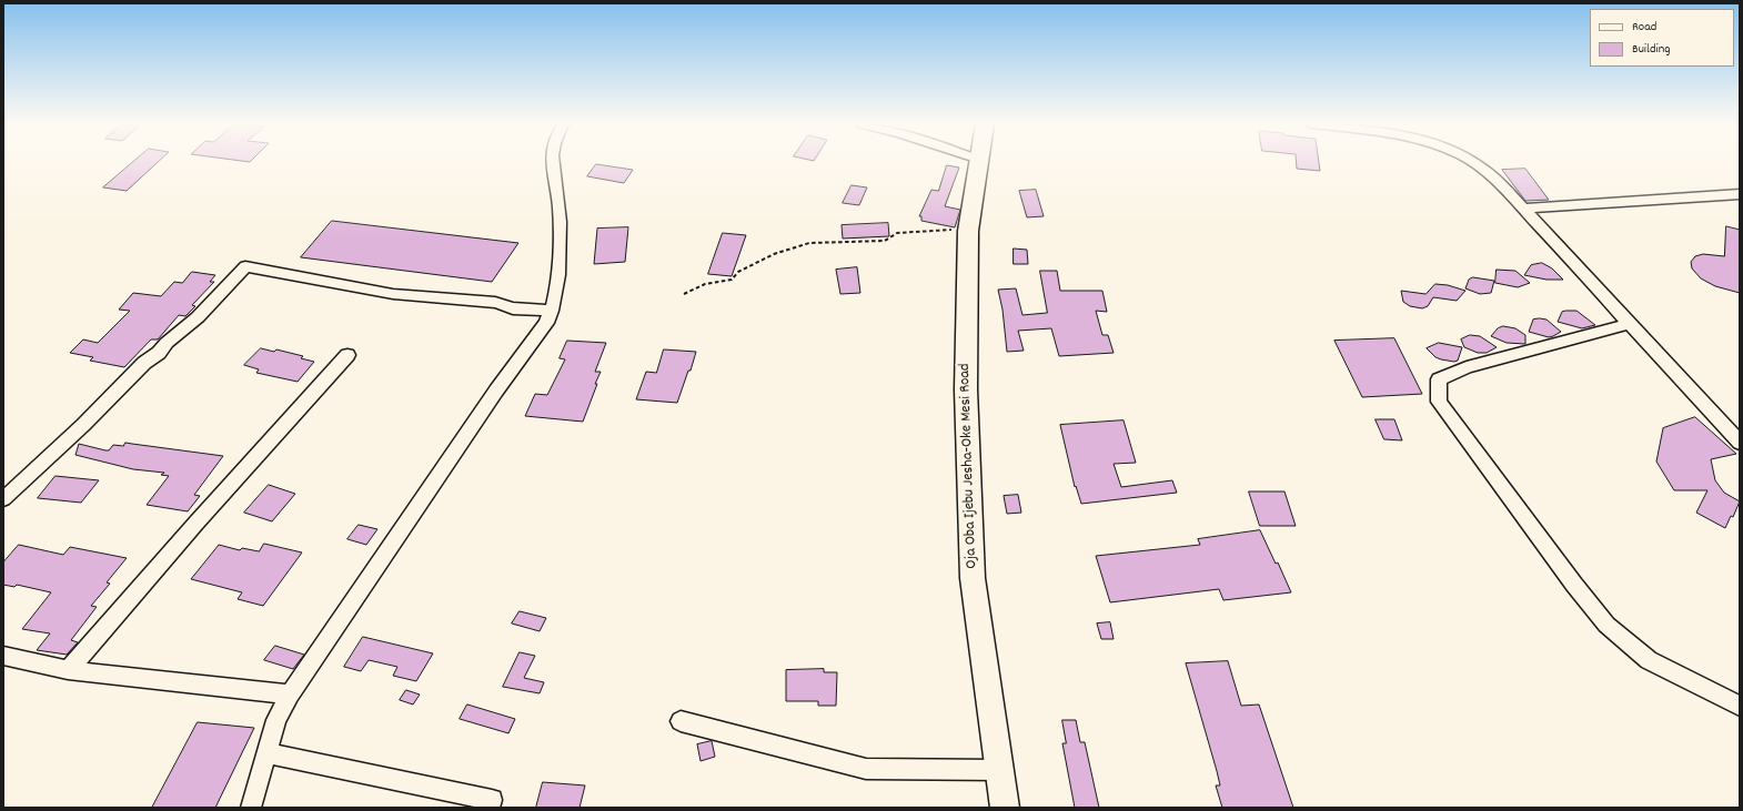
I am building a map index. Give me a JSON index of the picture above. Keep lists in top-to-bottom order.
{
  "streets": {
    "main road": ["Oja Oba Ijebu Jesha-Oke Mesi Road"]
  },
  "legend": ["Road", "Building"]
}
